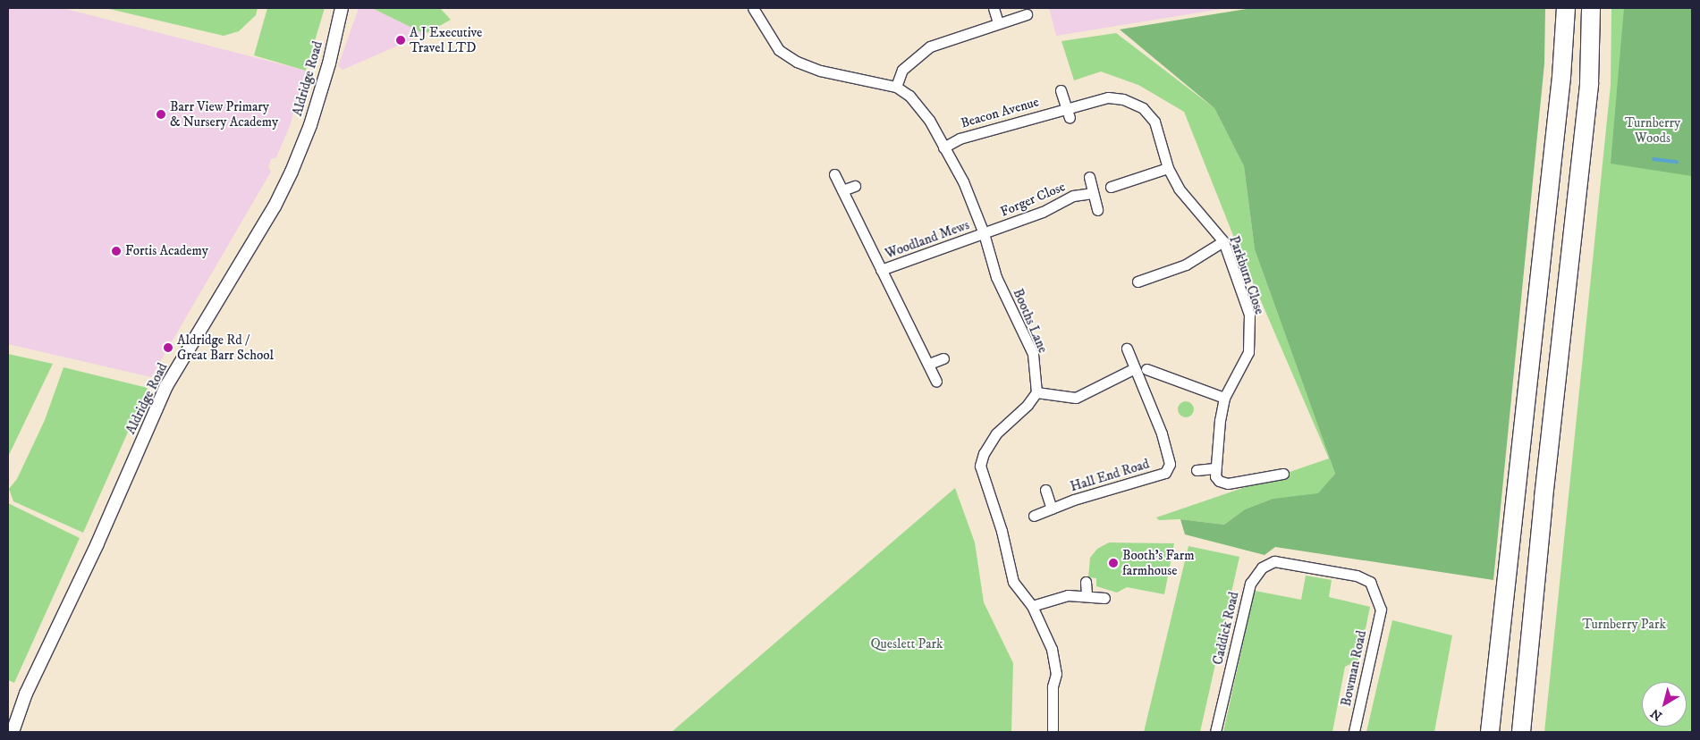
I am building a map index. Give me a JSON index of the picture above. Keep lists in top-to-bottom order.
{
  "streets": {
    "street": [
      "Aldridge Road",
      "Beacon Avenue",
      "Forger Close",
      "Woodland Mews",
      "Parkburn Close",
      "Booths Lane",
      "Hall End Road",
      "Caddick Road",
      "Bowman Road"
    ]
  },
  "crossings": [
    ["Beacon Avenue", "Parkburn Close"],
    ["Beacon Avenue", "Booths Lane"],
    ["Forger Close", "Woodland Mews"],
    ["Forger Close", "Booths Lane"],
    ["Woodland Mews", "Booths Lane"],
    ["Caddick Road", "Bowman Road"]
  ],
  "parks": ["Turnberry Woods", "Turnberry Park", "Queslett Park"],
  "places": [
    "A J Executive Travel LTD",
    "Barr View Primary & Nursery Academy",
    "Fortis Academy",
    "Aldridge Rd / Great Barr School",
    "Booth's Farm farmhouse"
  ],
  "north": "bottom left"
}
